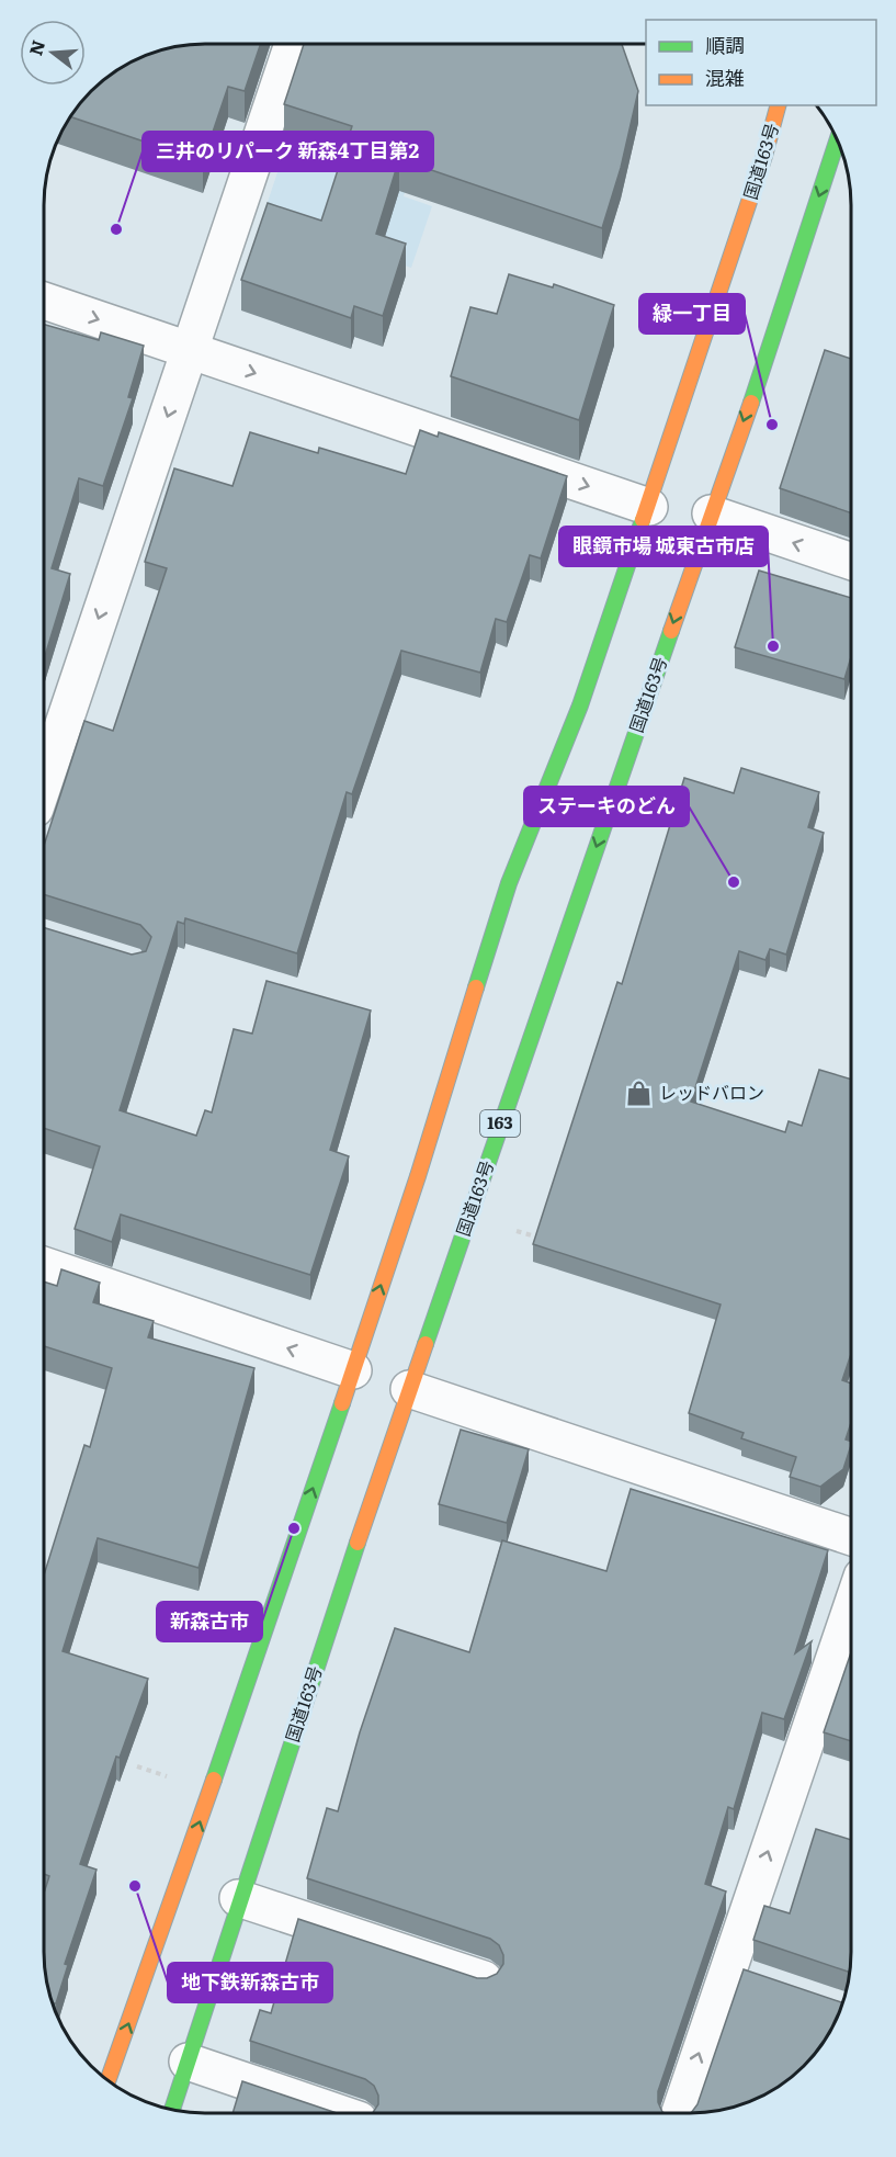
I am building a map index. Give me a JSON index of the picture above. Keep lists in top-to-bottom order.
{
  "streets": {
    "highway": ["国道163号", "163"]
  },
  "places": {
    "other": [
      "三井のリパーク 新森4丁目第2",
      "緑一丁目",
      "眼鏡市場 城東古市店",
      "ステーキのどん",
      "新森古市",
      "地下鉄新森古市"
    ],
    "shop": ["レッドバロン"]
  },
  "legend": ["順調", "混雑"],
  "north": "left"
}
